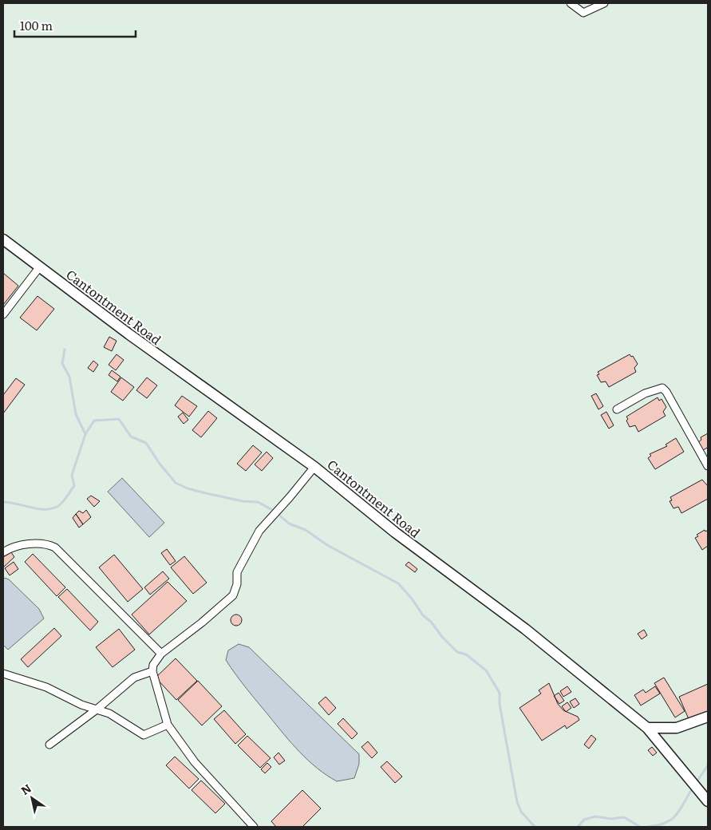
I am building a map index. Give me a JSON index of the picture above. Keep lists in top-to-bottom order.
{
  "streets": {
    "street": ["Cantontment Road"]
  },
  "scale_bar": "100 m",
  "north": "top left"
}
